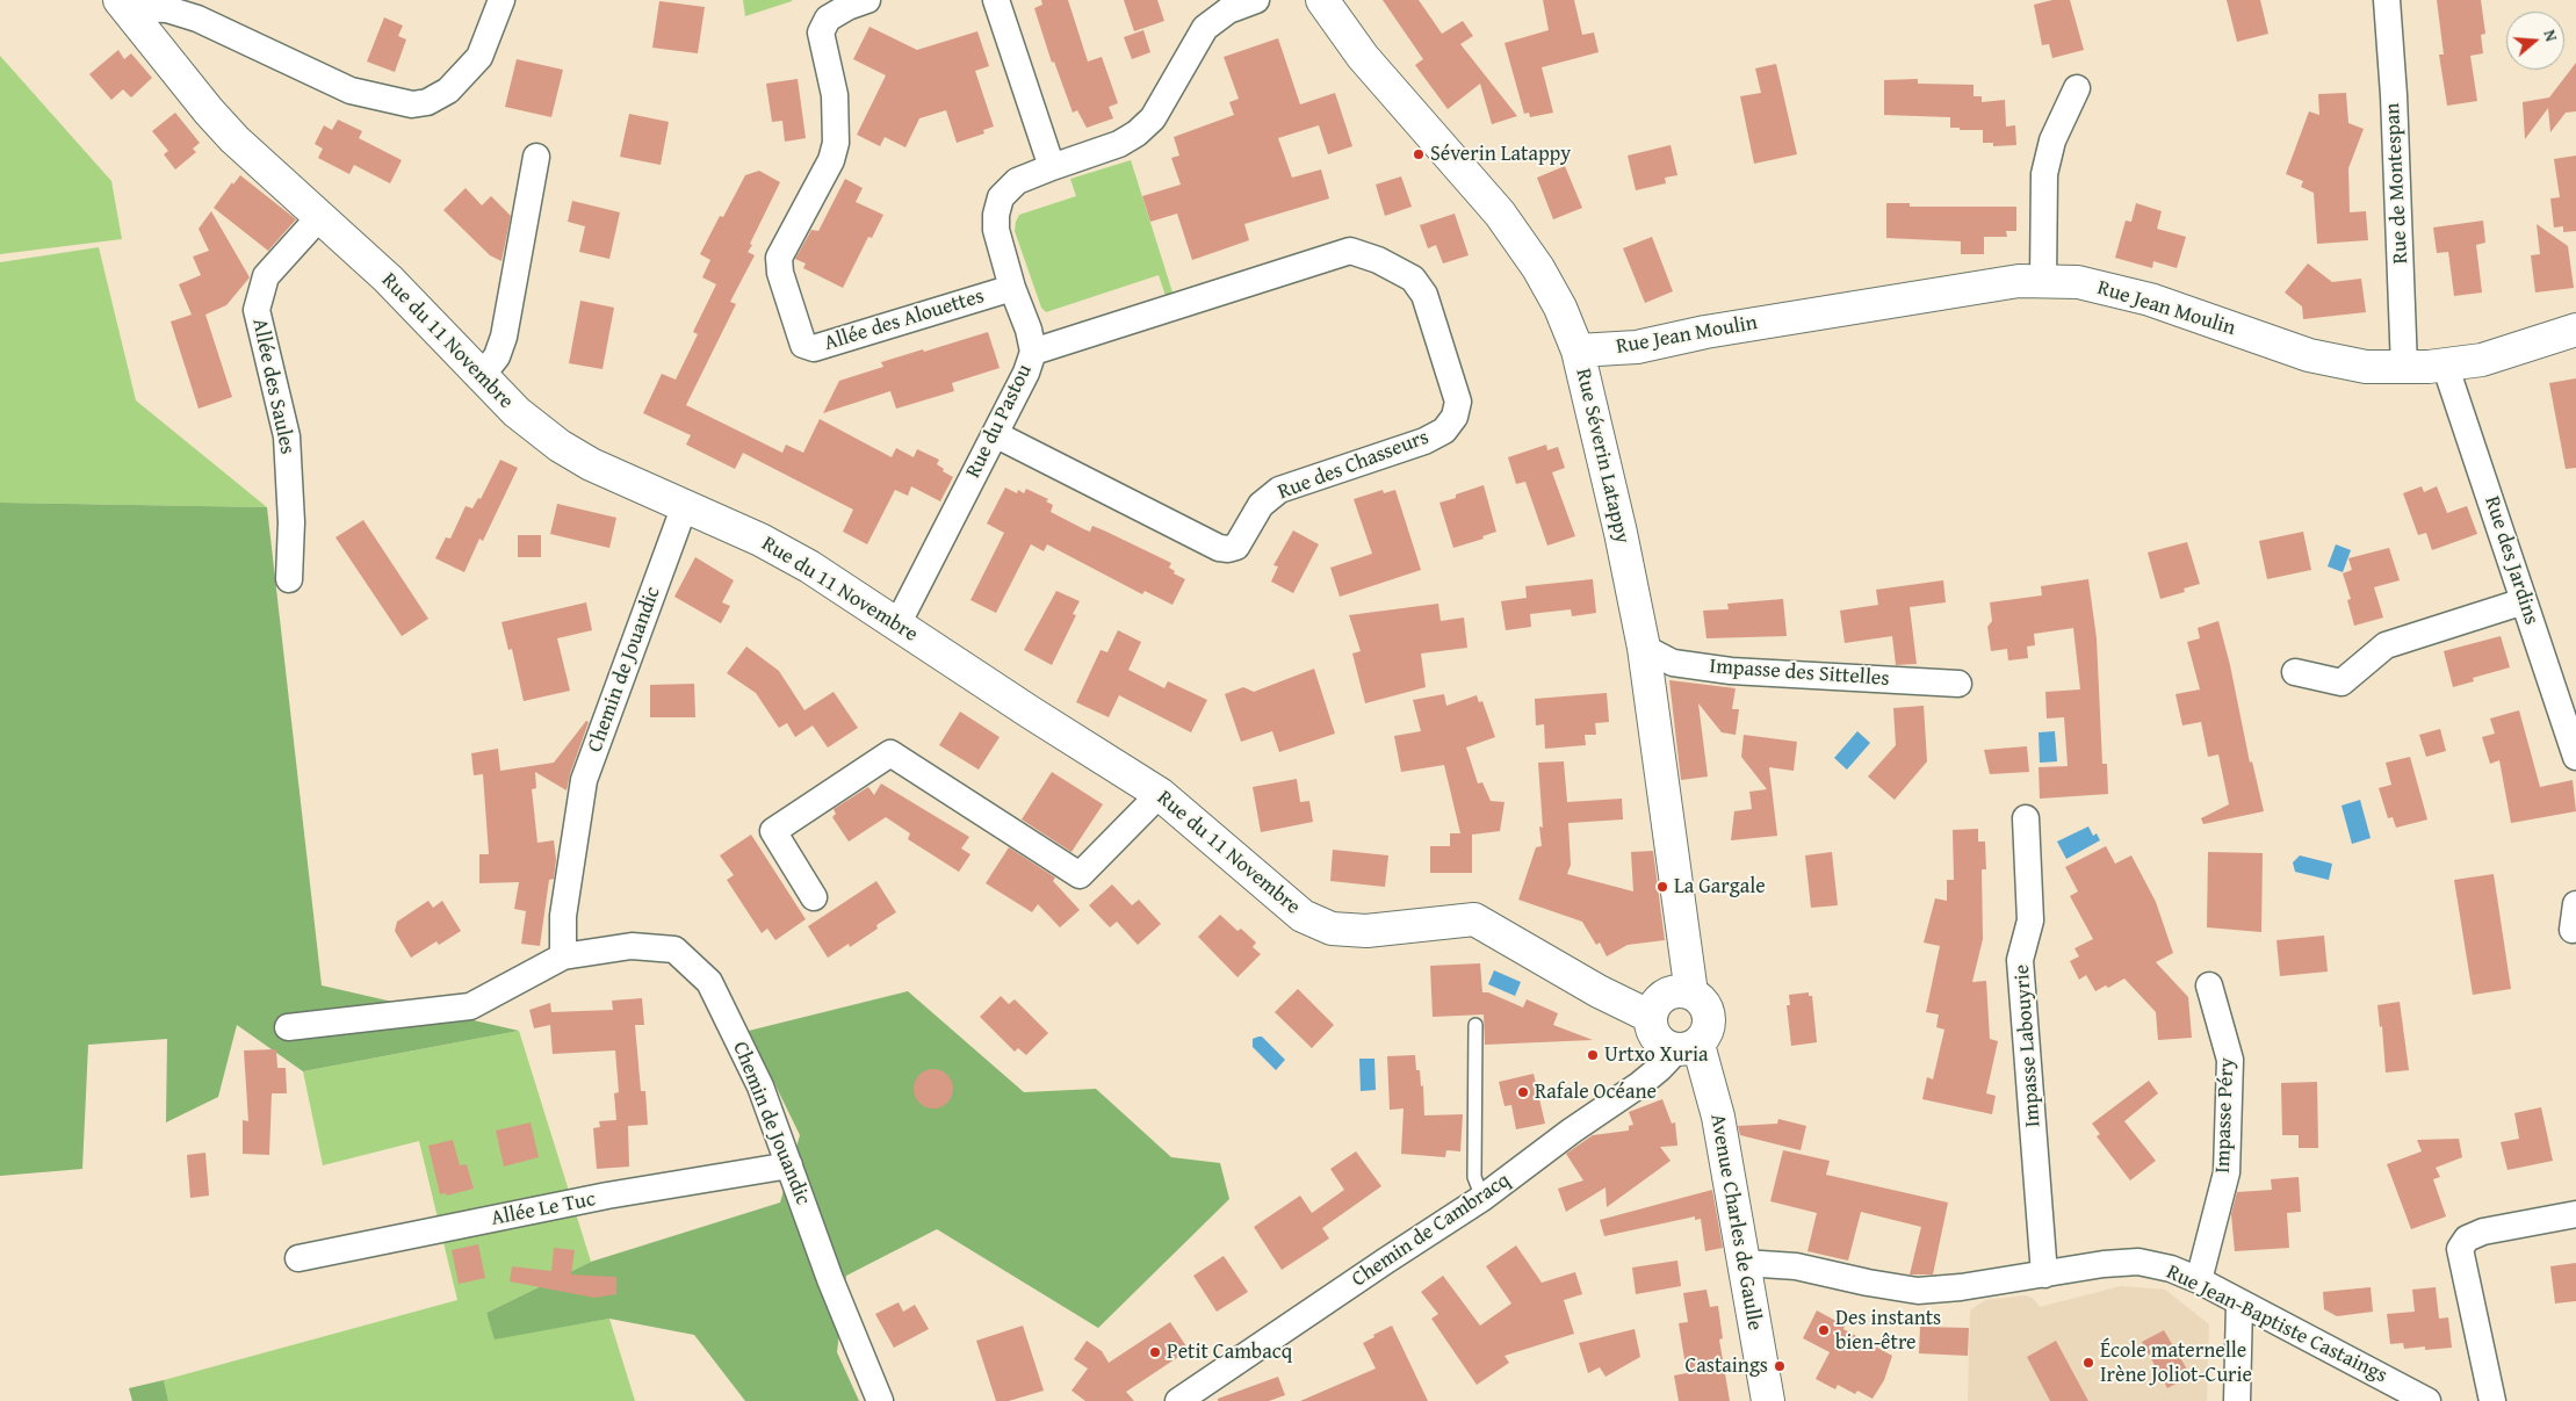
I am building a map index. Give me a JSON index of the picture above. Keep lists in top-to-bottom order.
{
  "streets": {
    "street": [
      "Rue de Montespan",
      "Rue Jean Moulin",
      "Allée des Alouettes",
      "Rue du 11 Novembre",
      "Allée des Saules",
      "Rue du Pastou",
      "Rue Séverin Latappy",
      "Rue des Chasseurs",
      "Rue des Jardins",
      "Chemin de Jouandic",
      "Impasse des Sittelles",
      "Impasse Labouyrie",
      "Impasse Péry",
      "Allée Le Tuc",
      "Avenue Charles de Gaulle",
      "Chemin de Cambracq",
      "Rue Jean-Baptiste Castaings"
    ]
  },
  "crossings": [
    ["Rue de Montespan", "Rue Jean Moulin"],
    ["Rue Jean Moulin", "Rue Séverin Latappy"],
    ["Rue Jean Moulin", "Rue des Jardins"],
    ["Allée des Alouettes", "Rue du Pastou"],
    ["Rue du 11 Novembre", "Allée des Saules"],
    ["Rue du 11 Novembre", "Rue du Pastou"],
    ["Rue du 11 Novembre", "Rue Séverin Latappy"],
    ["Rue du 11 Novembre", "Chemin de Jouandic"],
    ["Rue du 11 Novembre", "Avenue Charles de Gaulle"],
    ["Rue du 11 Novembre", "Chemin de Cambracq"],
    ["Rue du Pastou", "Rue des Chasseurs"],
    ["Rue Séverin Latappy", "Impasse des Sittelles"],
    ["Rue Séverin Latappy", "Avenue Charles de Gaulle"],
    ["Rue Séverin Latappy", "Chemin de Cambracq"],
    ["Chemin de Jouandic", "Allée Le Tuc"],
    ["Impasse Labouyrie", "Rue Jean-Baptiste Castaings"],
    ["Impasse Péry", "Rue Jean-Baptiste Castaings"],
    ["Avenue Charles de Gaulle", "Chemin de Cambracq"],
    ["Avenue Charles de Gaulle", "Rue Jean-Baptiste Castaings"]
  ],
  "places": [
    "Séverin Latappy",
    "La Gargale",
    "Urtxo Xuria",
    "Rafale Océane",
    "Des instants bien-être",
    "Petit Cambacq",
    "École maternelle Irène Joliot-Curie",
    "Castaings"
  ],
  "north": "right"
}
